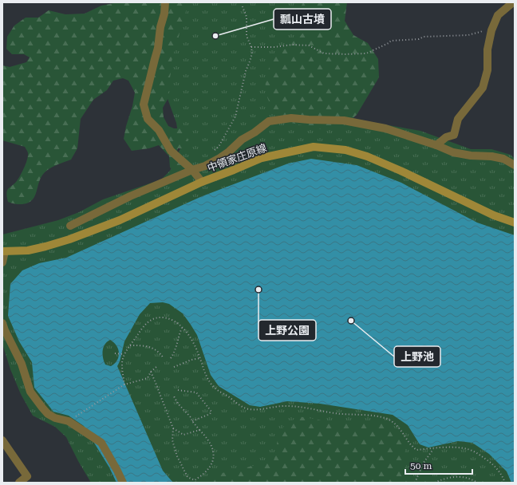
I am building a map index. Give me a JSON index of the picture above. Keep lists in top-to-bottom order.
{
  "streets": {
    "main road": ["中領家庄原線"]
  },
  "places": ["瓢山古墳", "上野公園", "上野池"],
  "scale_bar": "50 m"
}
